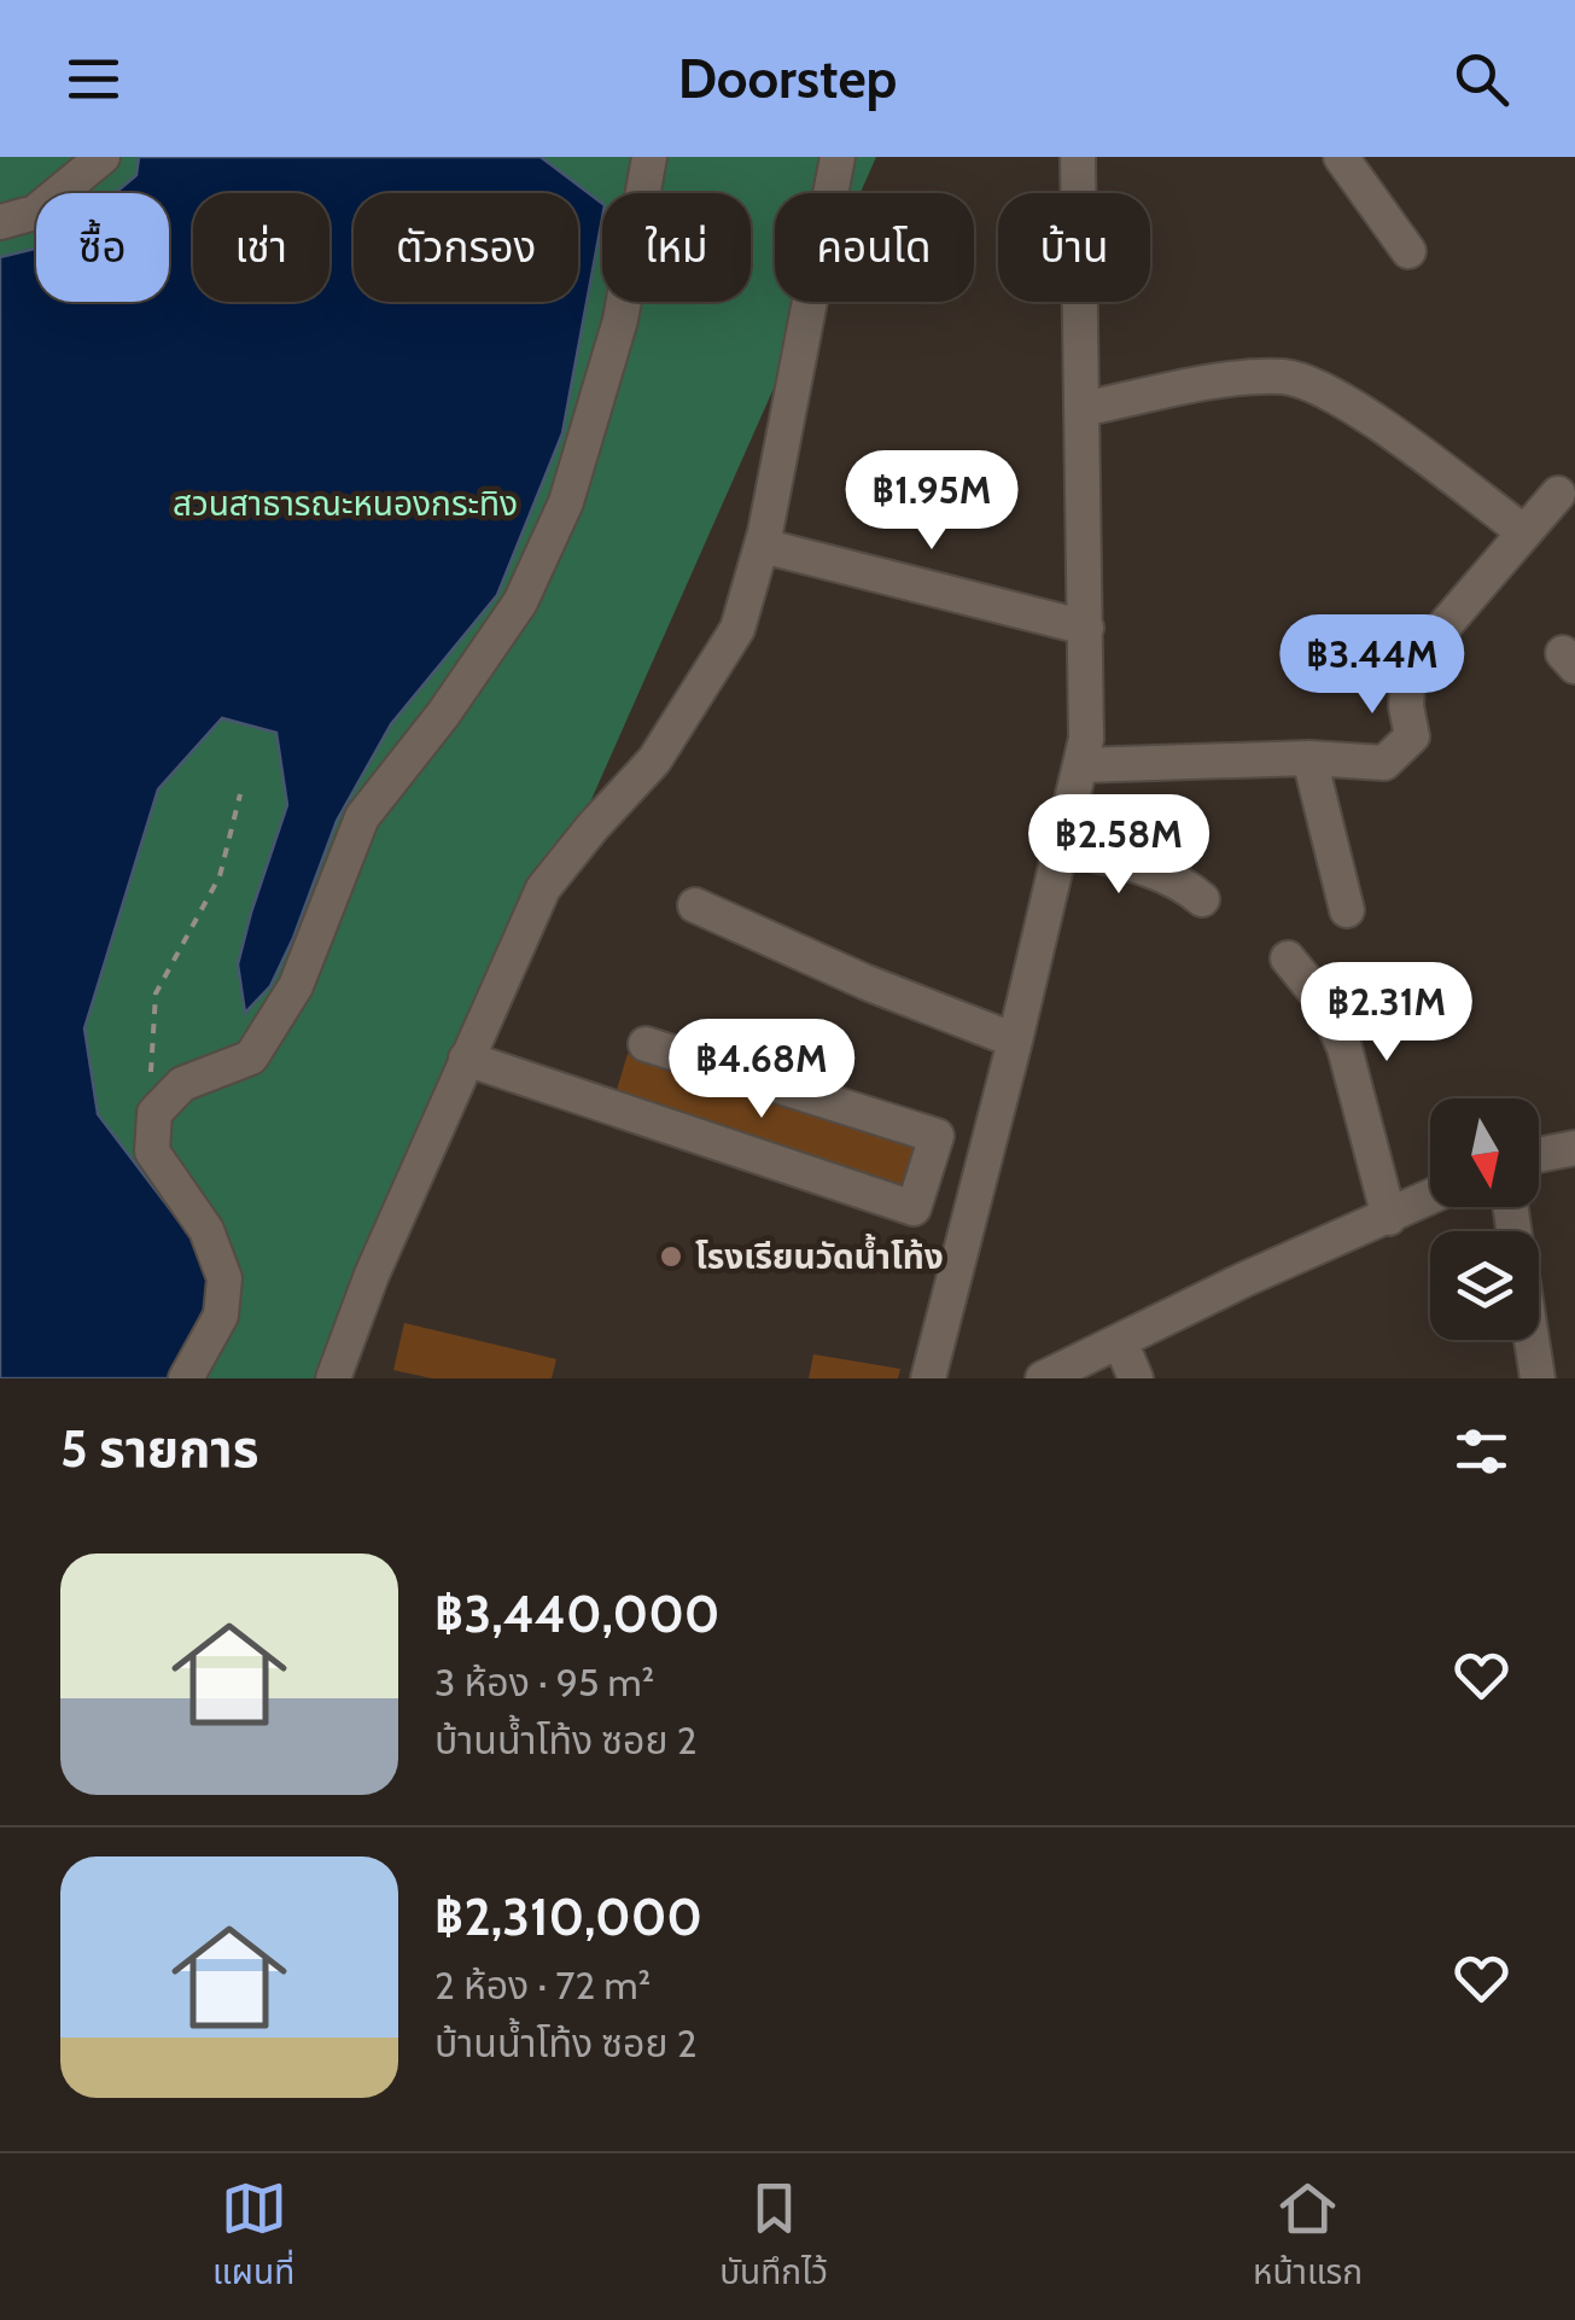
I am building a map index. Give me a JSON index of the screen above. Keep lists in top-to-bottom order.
{
  "parks": ["สวนสาธารณะหนองกระทิง"],
  "places": ["โรงเรียนวัดน้ำโท้ง"],
  "north": "bottom",
  "page": {
    "header": "Doorstep",
    "chip": [
      "ซื้อ",
      "เช่า",
      "ตัวกรอง",
      "ใหม่",
      "คอนโด",
      "บ้าน"
    ],
    "price": [
      "฿1.95M",
      "฿3.44M",
      "฿2.58M",
      "฿2.31M",
      "฿4.68M"
    ],
    "heading": "5 รายการ",
    "list": [
      {
        "name": "฿3,440,000",
        "note": "3 ห้อง · 95 m² · บ้านน้ำโท้ง ซอย 2"
      },
      {
        "name": "฿2,310,000",
        "note": "2 ห้อง · 72 m² · บ้านน้ำโท้ง ซอย 2"
      }
    ],
    "tabs": ["แผนที่", "บันทึกไว้", "หน้าแรก"]
  }
}
